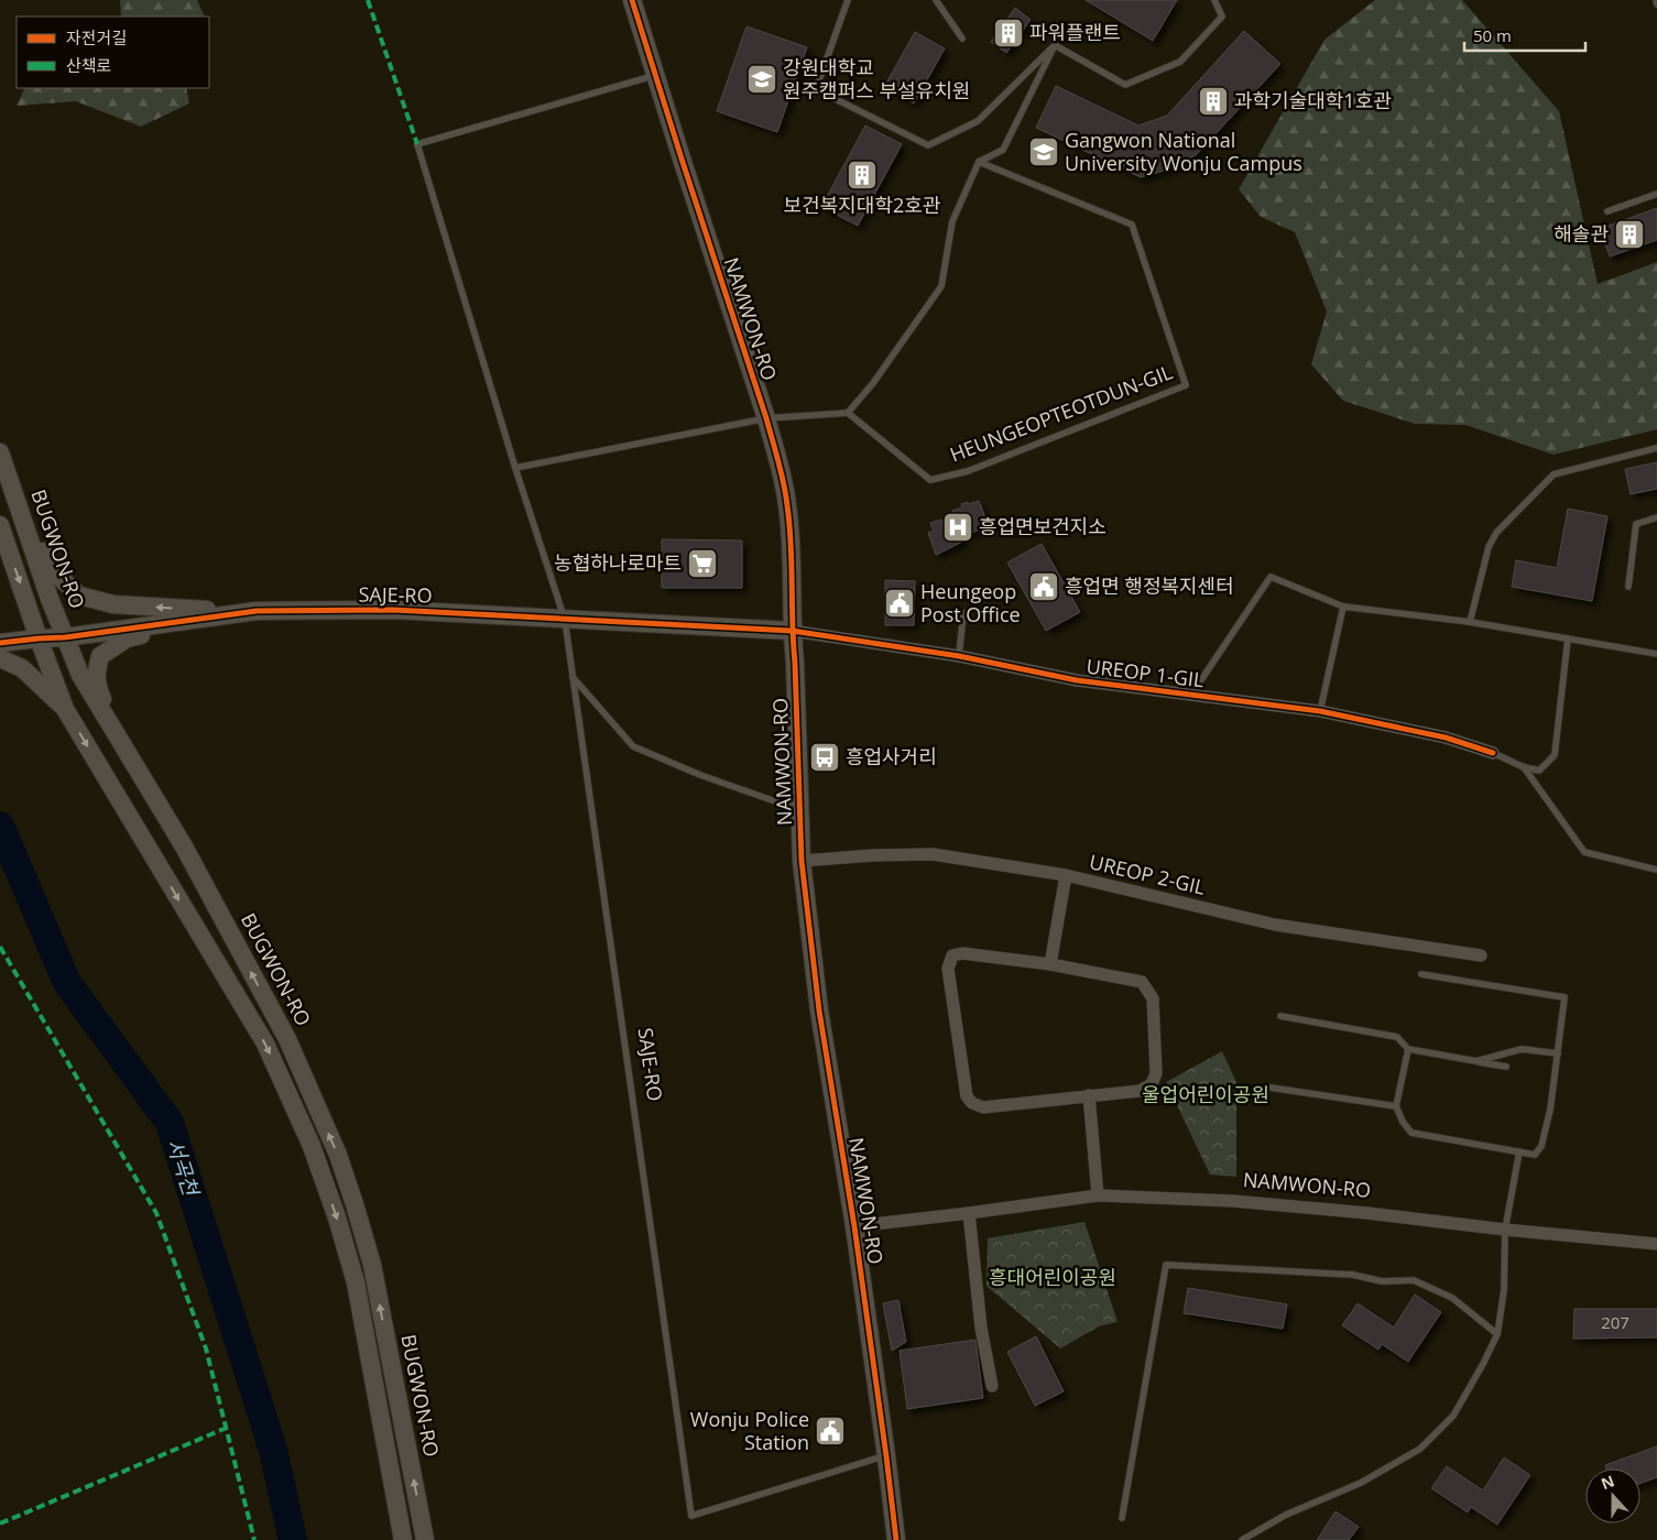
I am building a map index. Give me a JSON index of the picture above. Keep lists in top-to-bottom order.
{
  "streets": {
    "street": [
      "NAMWON-RO",
      "BUGWON-RO",
      "SAJE-RO",
      "UREOP 1-GIL",
      "UREOP 2-GIL"
    ],
    "lane": ["HEUNGEOPTEOTDUN-GIL"]
  },
  "crossings": [
    ["NAMWON-RO", "SAJE-RO"],
    ["NAMWON-RO", "UREOP 1-GIL"],
    ["NAMWON-RO", "UREOP 2-GIL"],
    ["BUGWON-RO", "SAJE-RO"],
    ["SAJE-RO", "UREOP 1-GIL"]
  ],
  "water": ["서곡천"],
  "parks": ["울업어린이공원", "흥대어린이공원"],
  "places": {
    "building": [
      "파워플랜트",
      "과학기술대학1호관",
      "보건복지대학2호관",
      "해솔관"
    ],
    "school or university": ["강원대학교 원주캠퍼스 부설유치원", "Gangwon National University Wonju Campus"],
    "hospital": ["흥업면보건지소"],
    "supermarket": ["농협하나로마트"],
    "public building": ["흥업면 행정복지센터", "Heungeop Post Office", "Wonju Police Station"],
    "bus stop": ["흥업사거리"]
  },
  "house_numbers": ["207"],
  "legend": ["자전거길", "산책로"],
  "scale_bar": "50 m",
  "north": "top"
}
